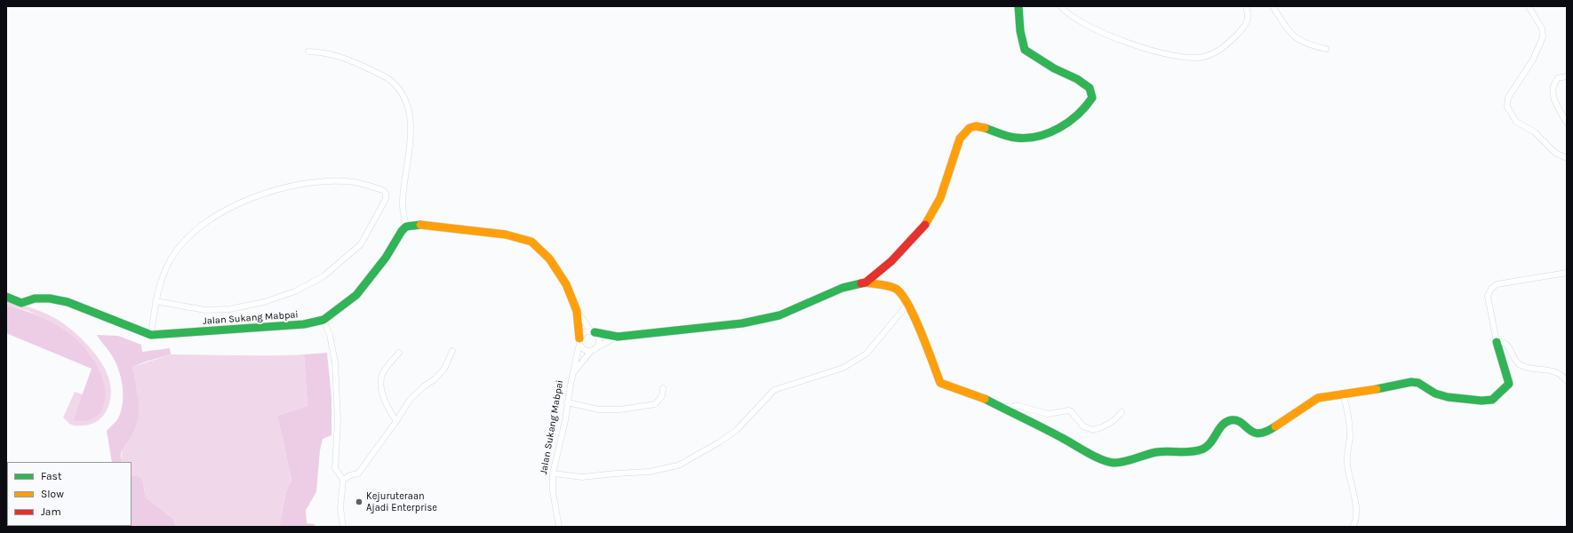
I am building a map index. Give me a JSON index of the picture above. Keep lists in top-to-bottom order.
{
  "streets": {
    "street": ["Jalan Sukang Mabpai"]
  },
  "places": ["Kejuruteraan Ajadi Enterprise"],
  "legend": ["Fast", "Slow", "Jam"]
}
